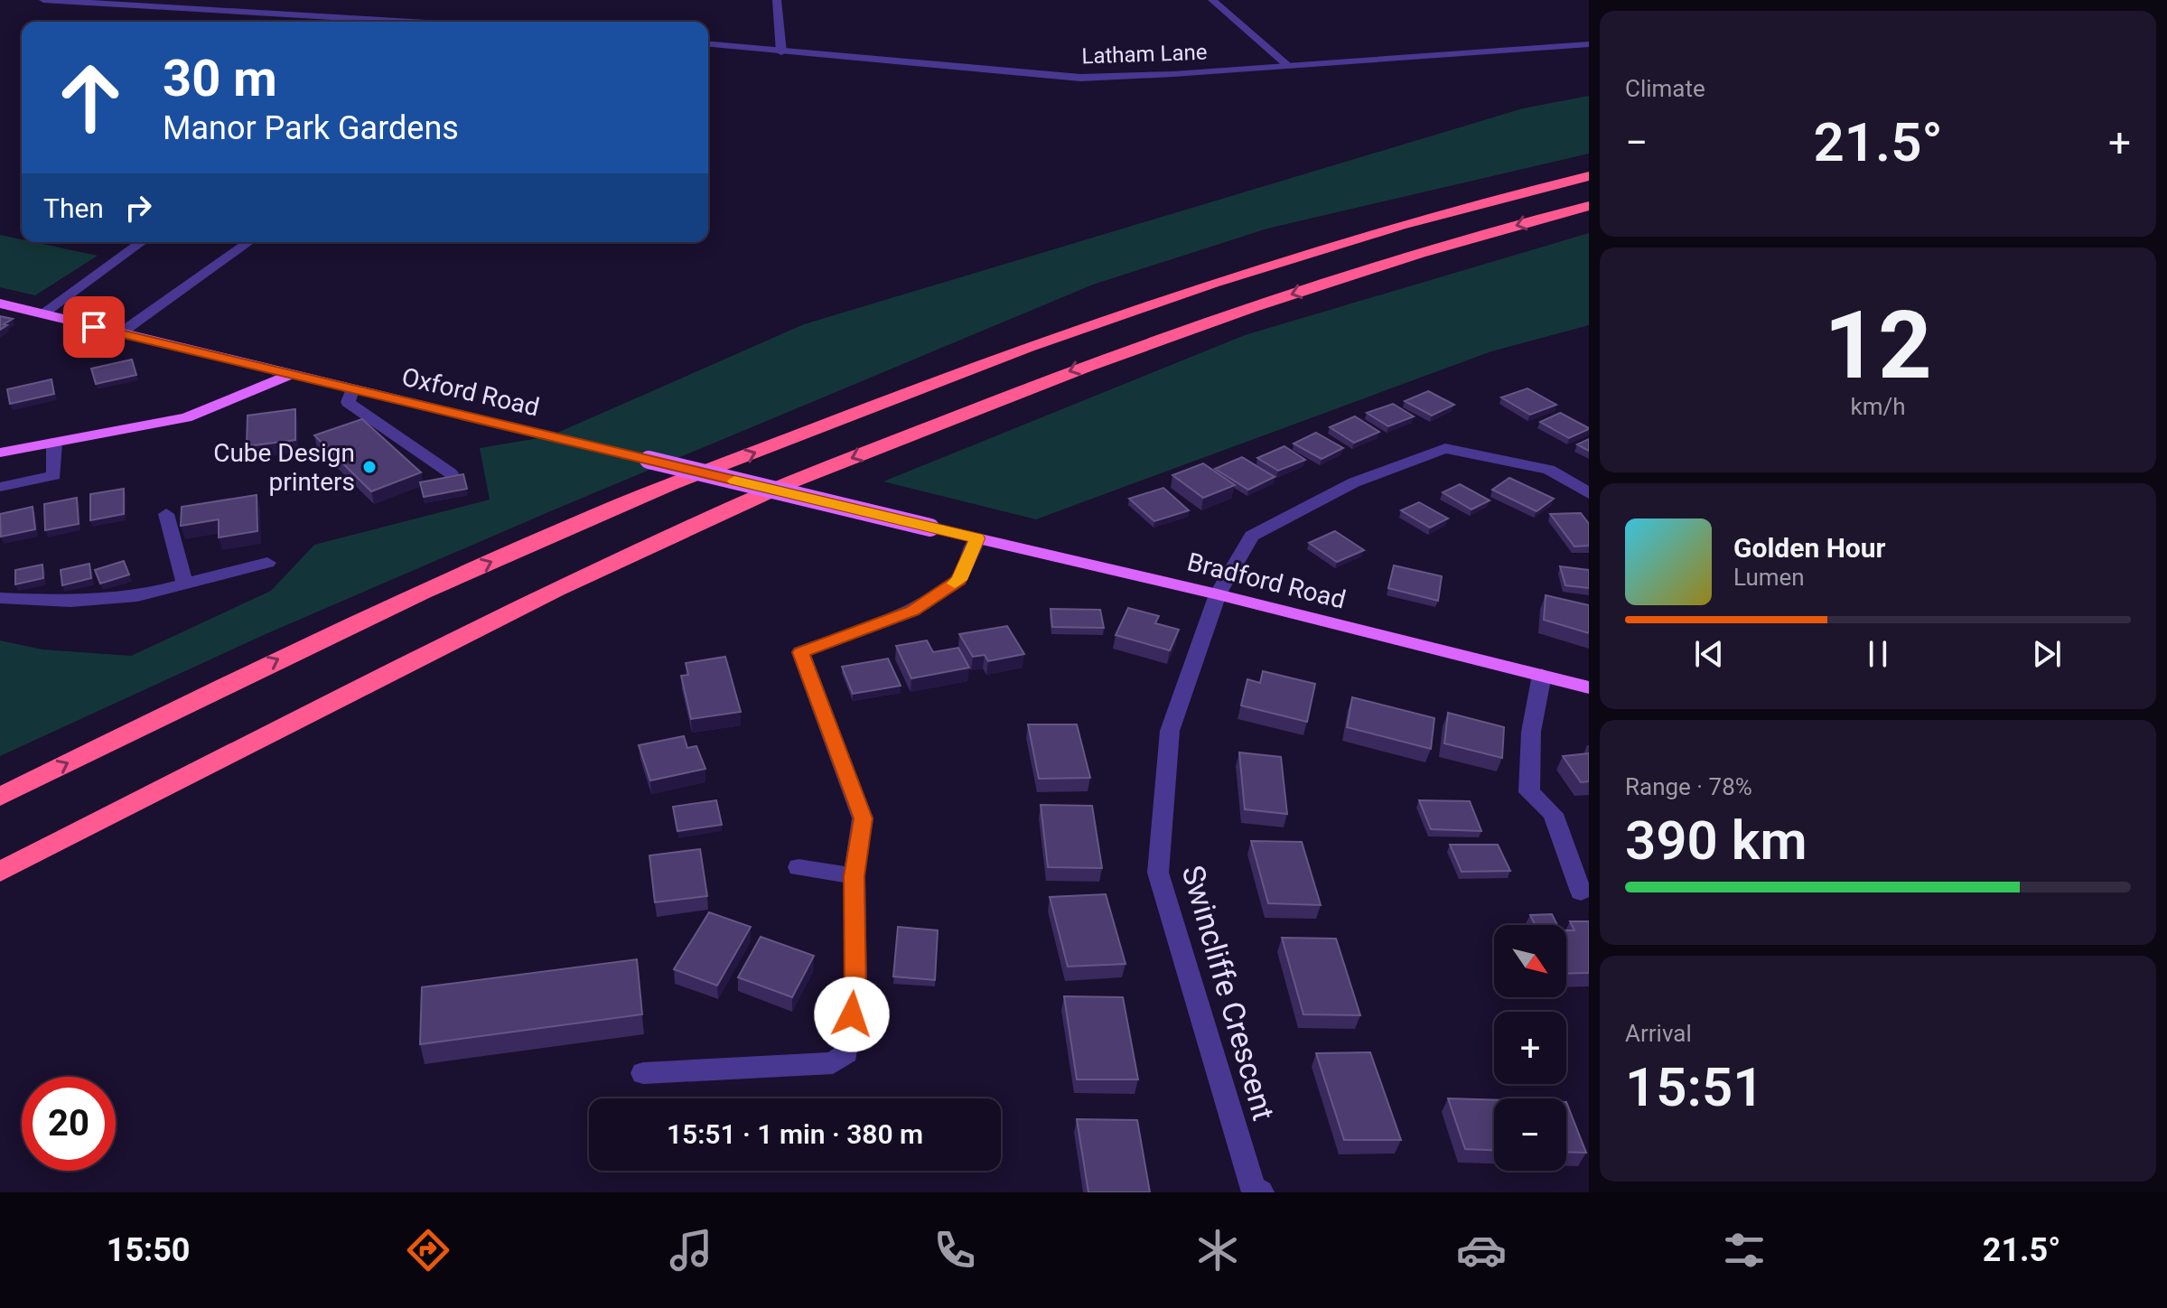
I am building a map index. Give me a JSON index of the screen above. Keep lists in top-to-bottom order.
{
  "streets": {
    "main road": ["Oxford Road", "Bradford Road"],
    "street": ["Latham Lane", "Swincliffe Crescent"]
  },
  "crossings": [
    ["Oxford Road", "Bradford Road"],
    ["Bradford Road", "Swincliffe Crescent"]
  ],
  "places": ["Cube Design printers"],
  "north": "bottom right",
  "page": {
    "tile": [
      "Climate",
      ["12", "km/h"],
      ["Range · 78%", "390 km"],
      ["Arrival", "15:51"]
    ],
    "turn": ["30 m", "Manor Park Gardens"],
    "heat": ["−", "21.5°", "+"],
    "then": "Then",
    "song": ["Golden Hour", "Lumen"],
    "map_buttons": ["+", "−"],
    "limit": "20",
    "trip": "15:51 · 1 min · 380 m",
    "tabs": ["15:50", "21.5°"]
  }
}
